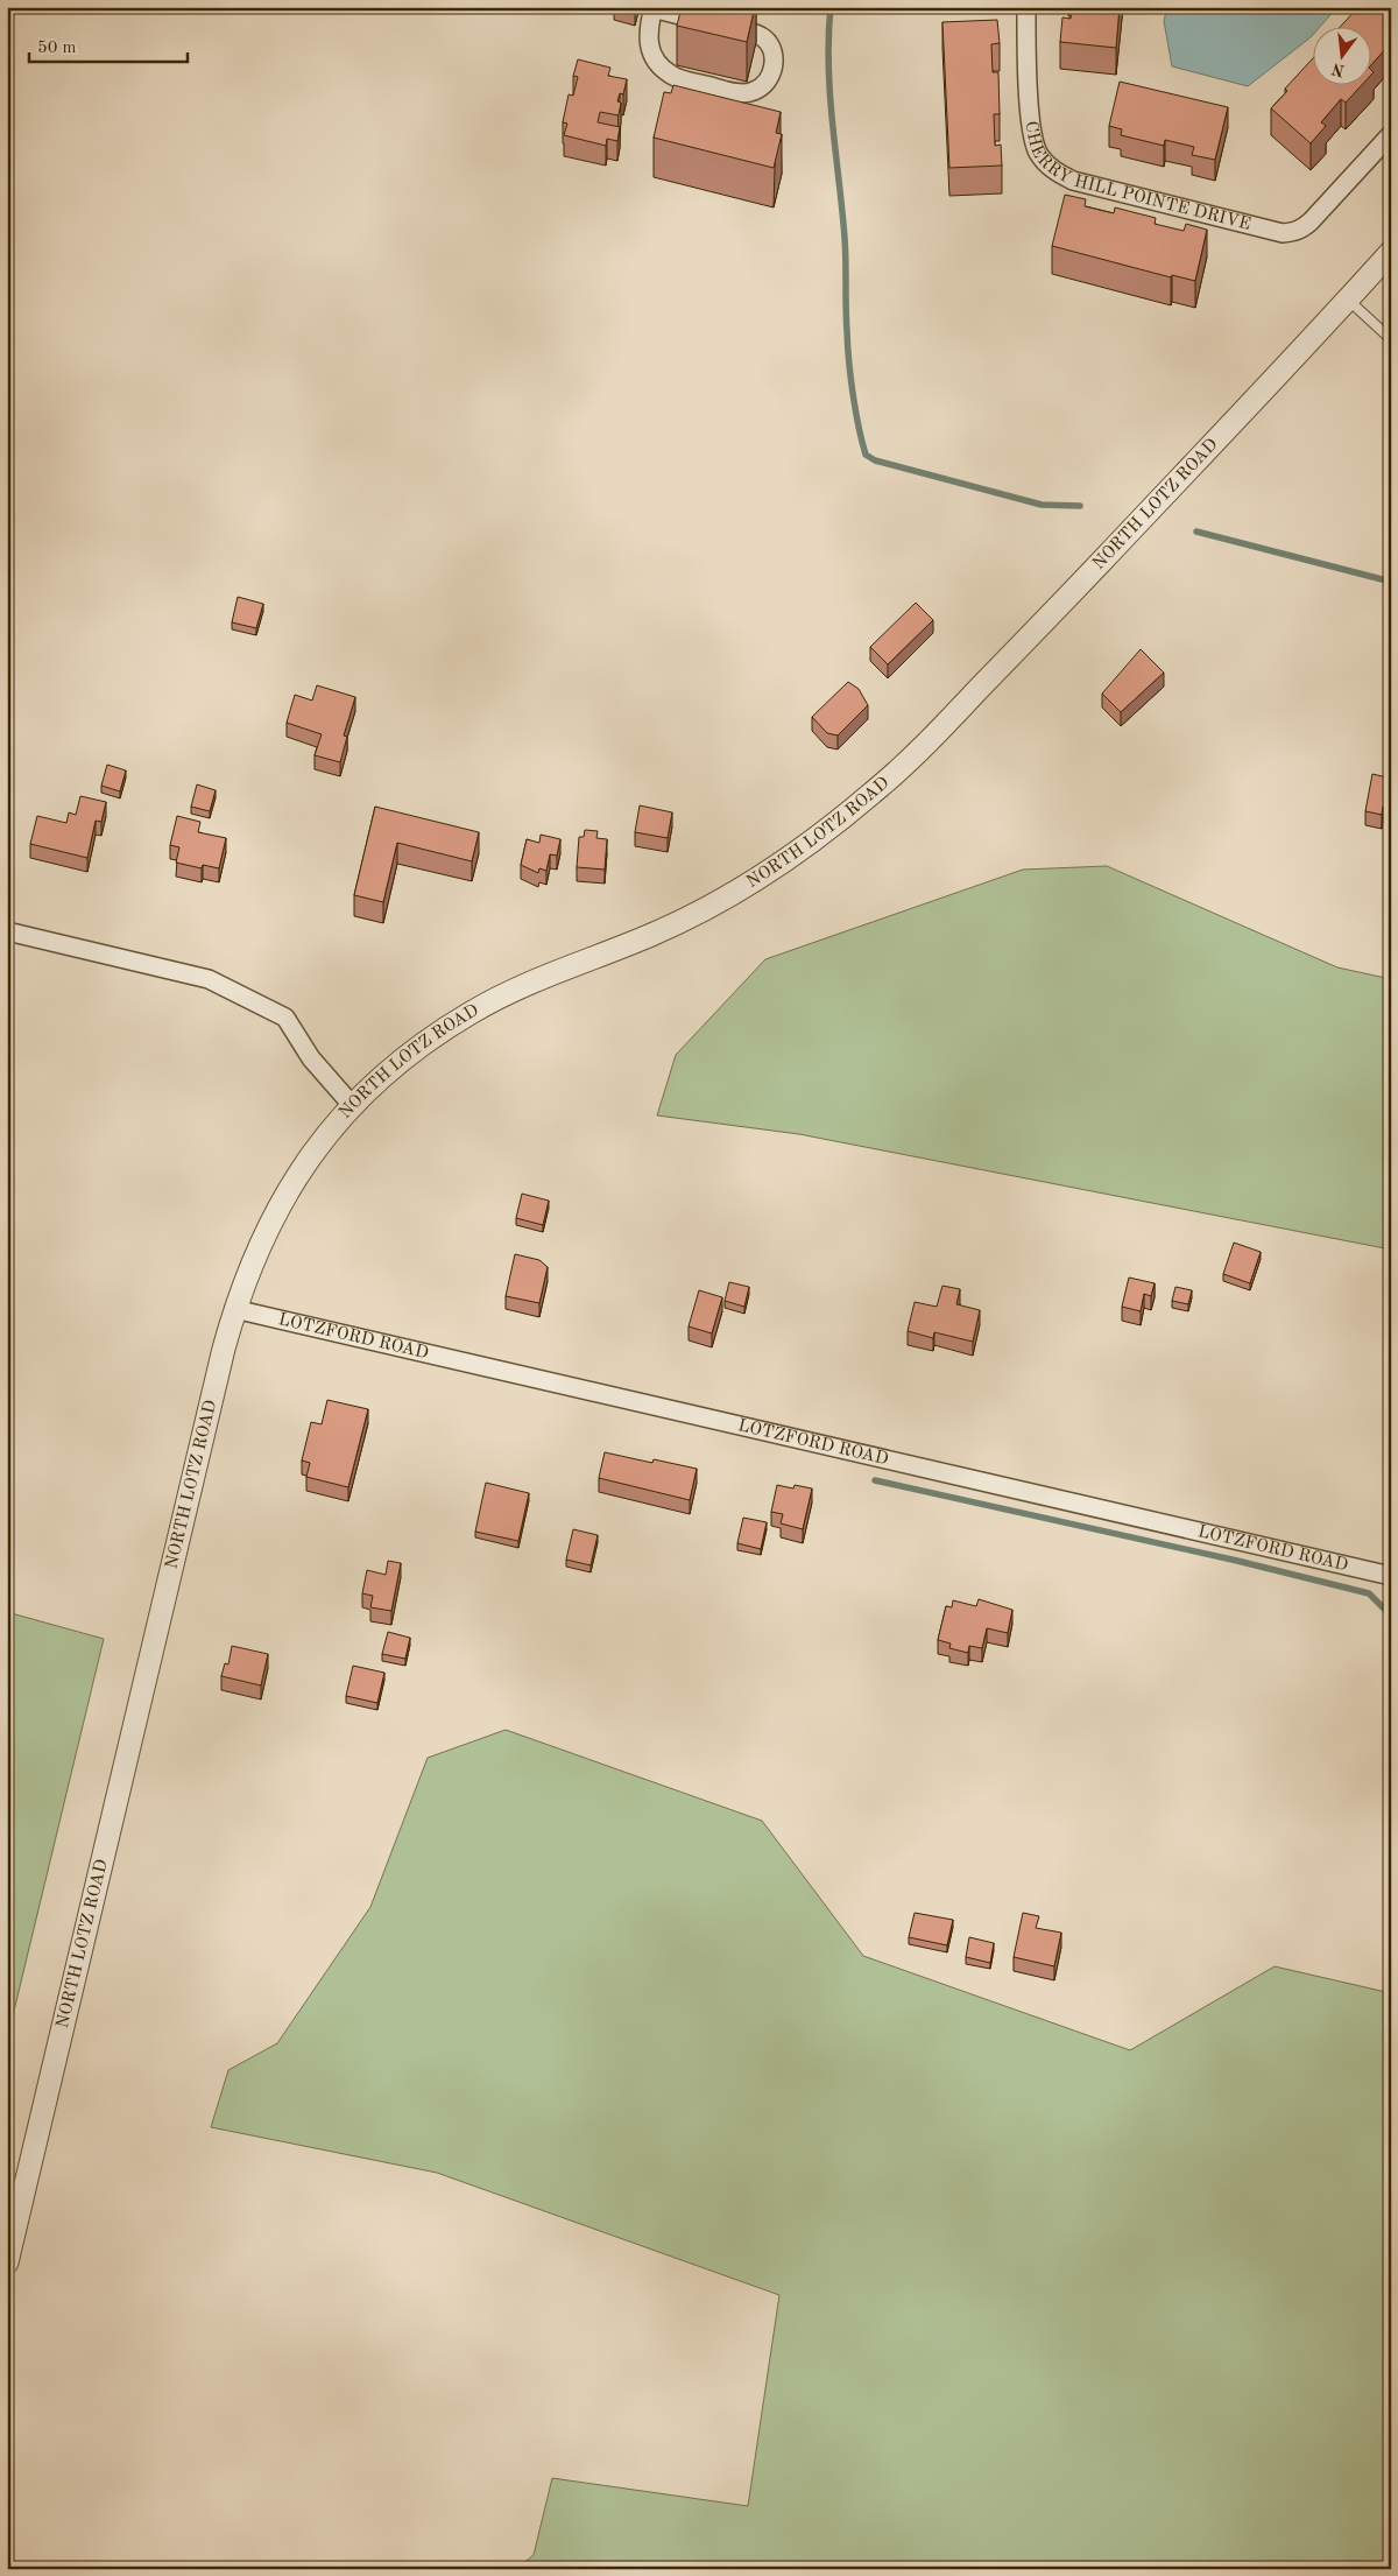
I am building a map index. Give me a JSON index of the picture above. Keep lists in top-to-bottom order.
{
  "streets": {
    "street": ["CHERRY HILL POINTE DRIVE", "NORTH LOTZ ROAD", "LOTZFORD ROAD"]
  },
  "crossings": [
    ["NORTH LOTZ ROAD", "LOTZFORD ROAD"]
  ],
  "scale_bar": "50 m",
  "north": "bottom"
}
